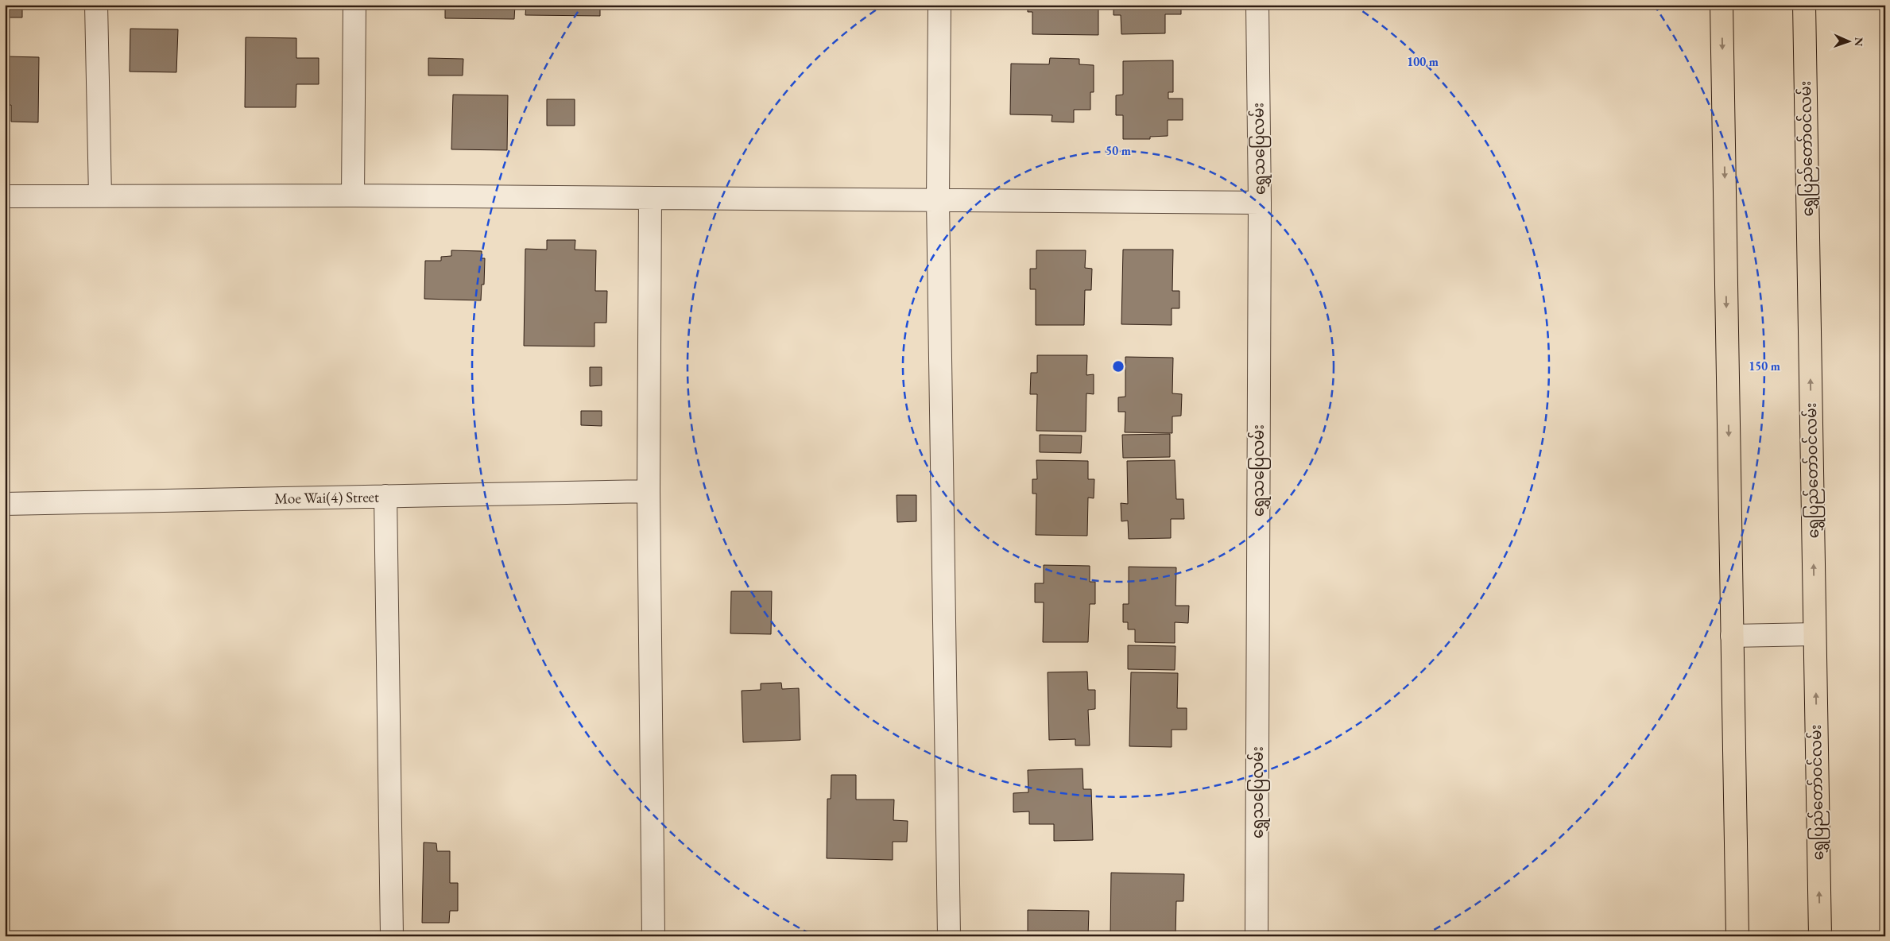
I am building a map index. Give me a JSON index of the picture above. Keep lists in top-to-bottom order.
{
  "streets": {
    "main road": ["ရွှေပြည်တော်ဝင်လမ်း"],
    "street": ["ရွှေသပြေလမ်း", "Moe Wai(4) Street"]
  },
  "north": "right",
  "rings": ["100 m", "50 m", "150 m"]
}
